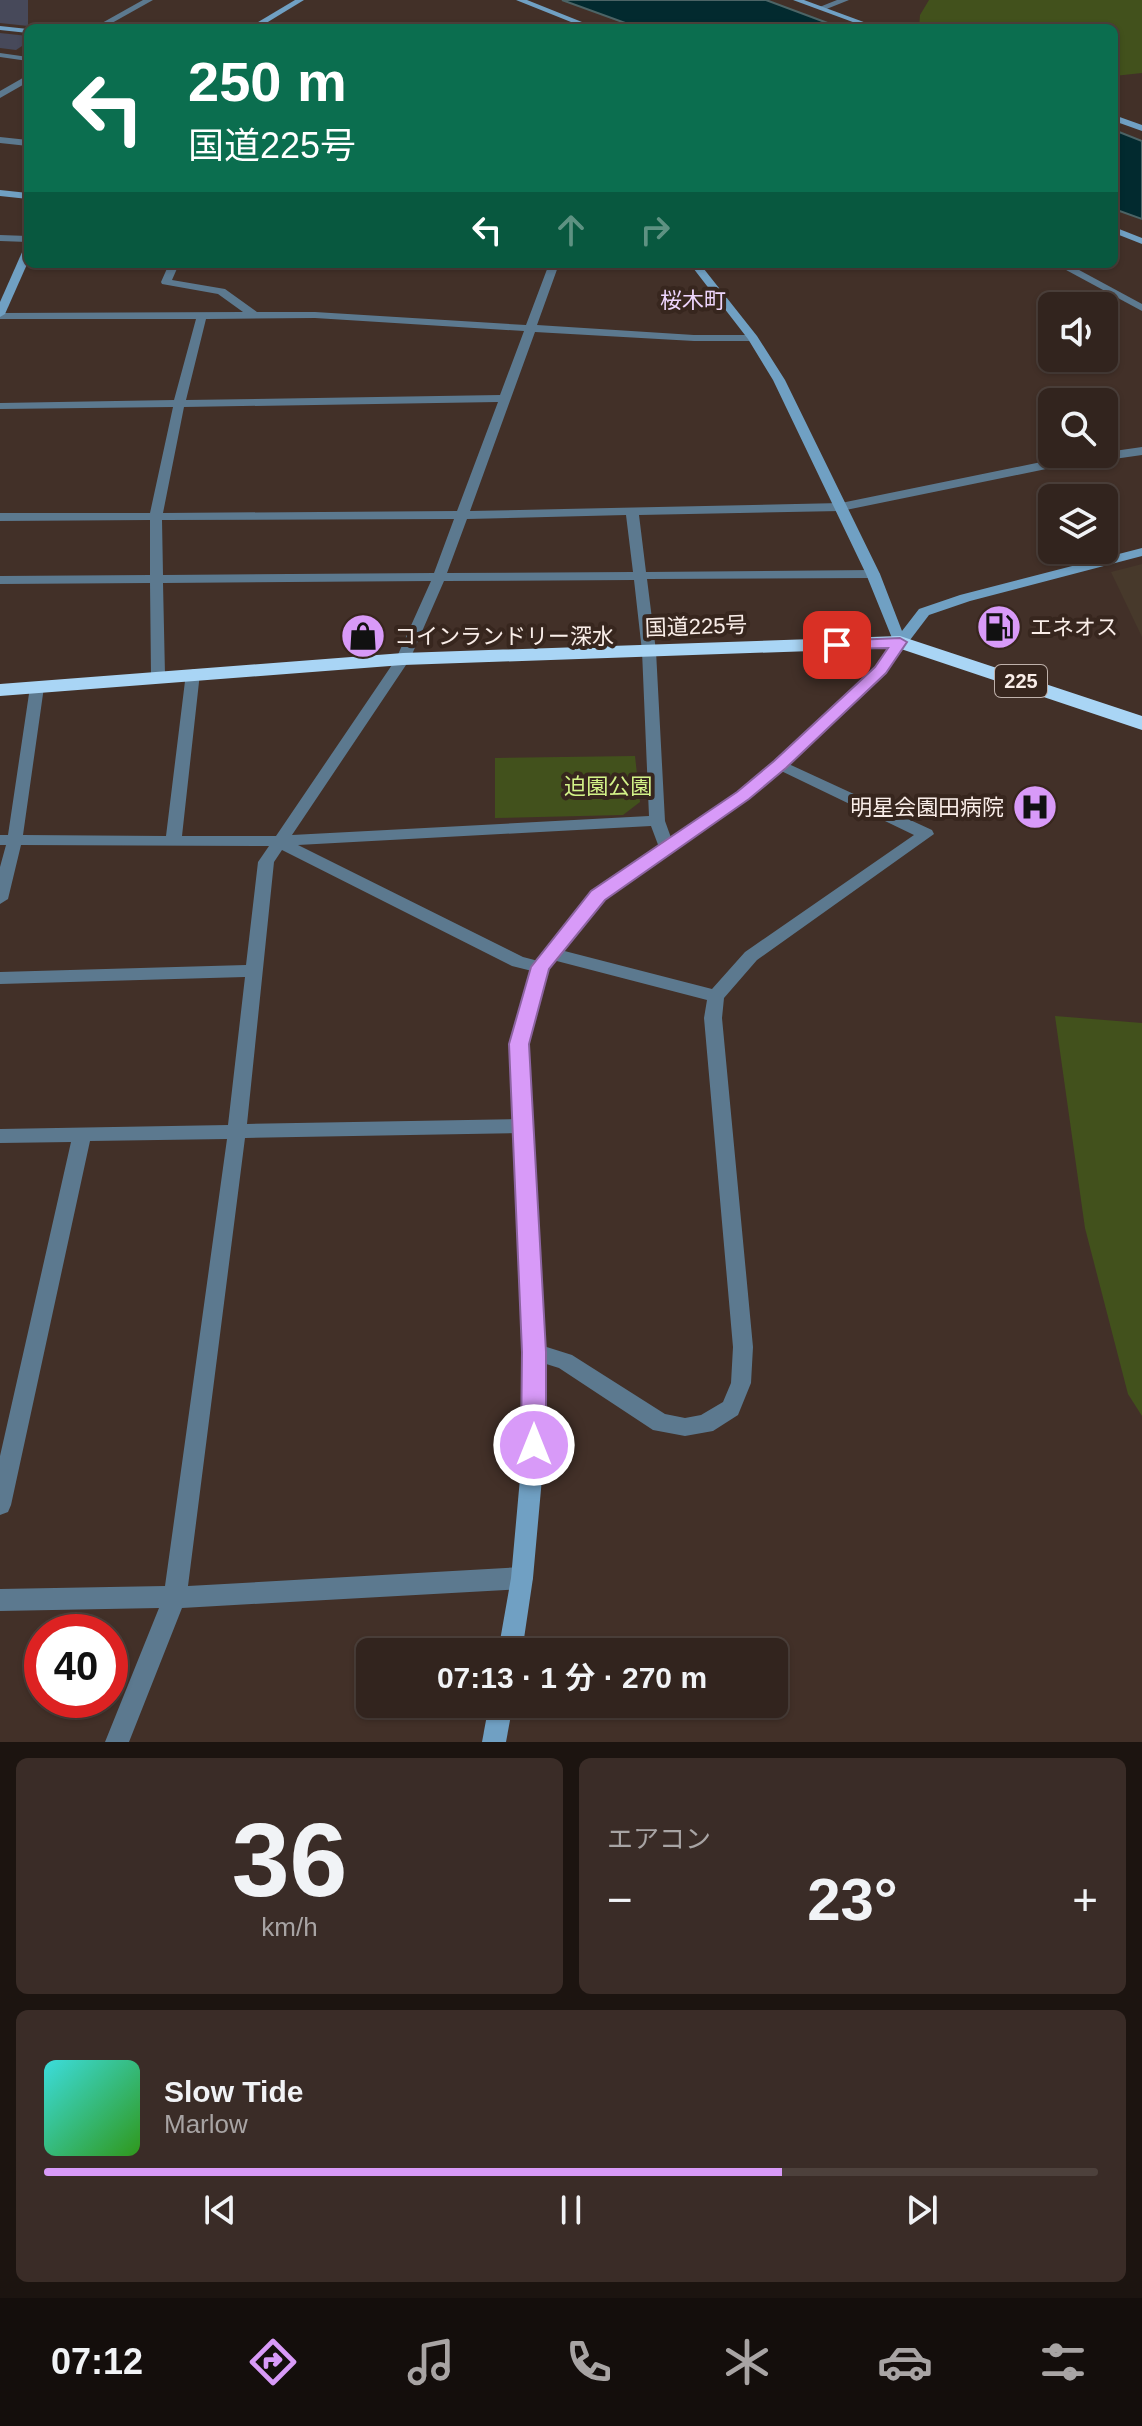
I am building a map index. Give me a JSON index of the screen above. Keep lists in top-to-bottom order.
{
  "streets": {
    "highway": ["国道225号", "225"]
  },
  "districts": ["桜木町"],
  "parks": ["迫園公園"],
  "places": {
    "fuel station": ["エネオス"],
    "shop": ["コインランドリー深水"],
    "hospital": ["明星会園田病院"]
  },
  "page": {
    "turn": ["250 m", "国道225号"],
    "limit": "40",
    "trip": "07:13 · 1 分 · 270 m",
    "tile": [
      ["36", "km/h"],
      "エアコン"
    ],
    "heat": ["−", "23°", "+"],
    "song": ["Slow Tide", "Marlow"],
    "tabs": "07:12"
  }
}
